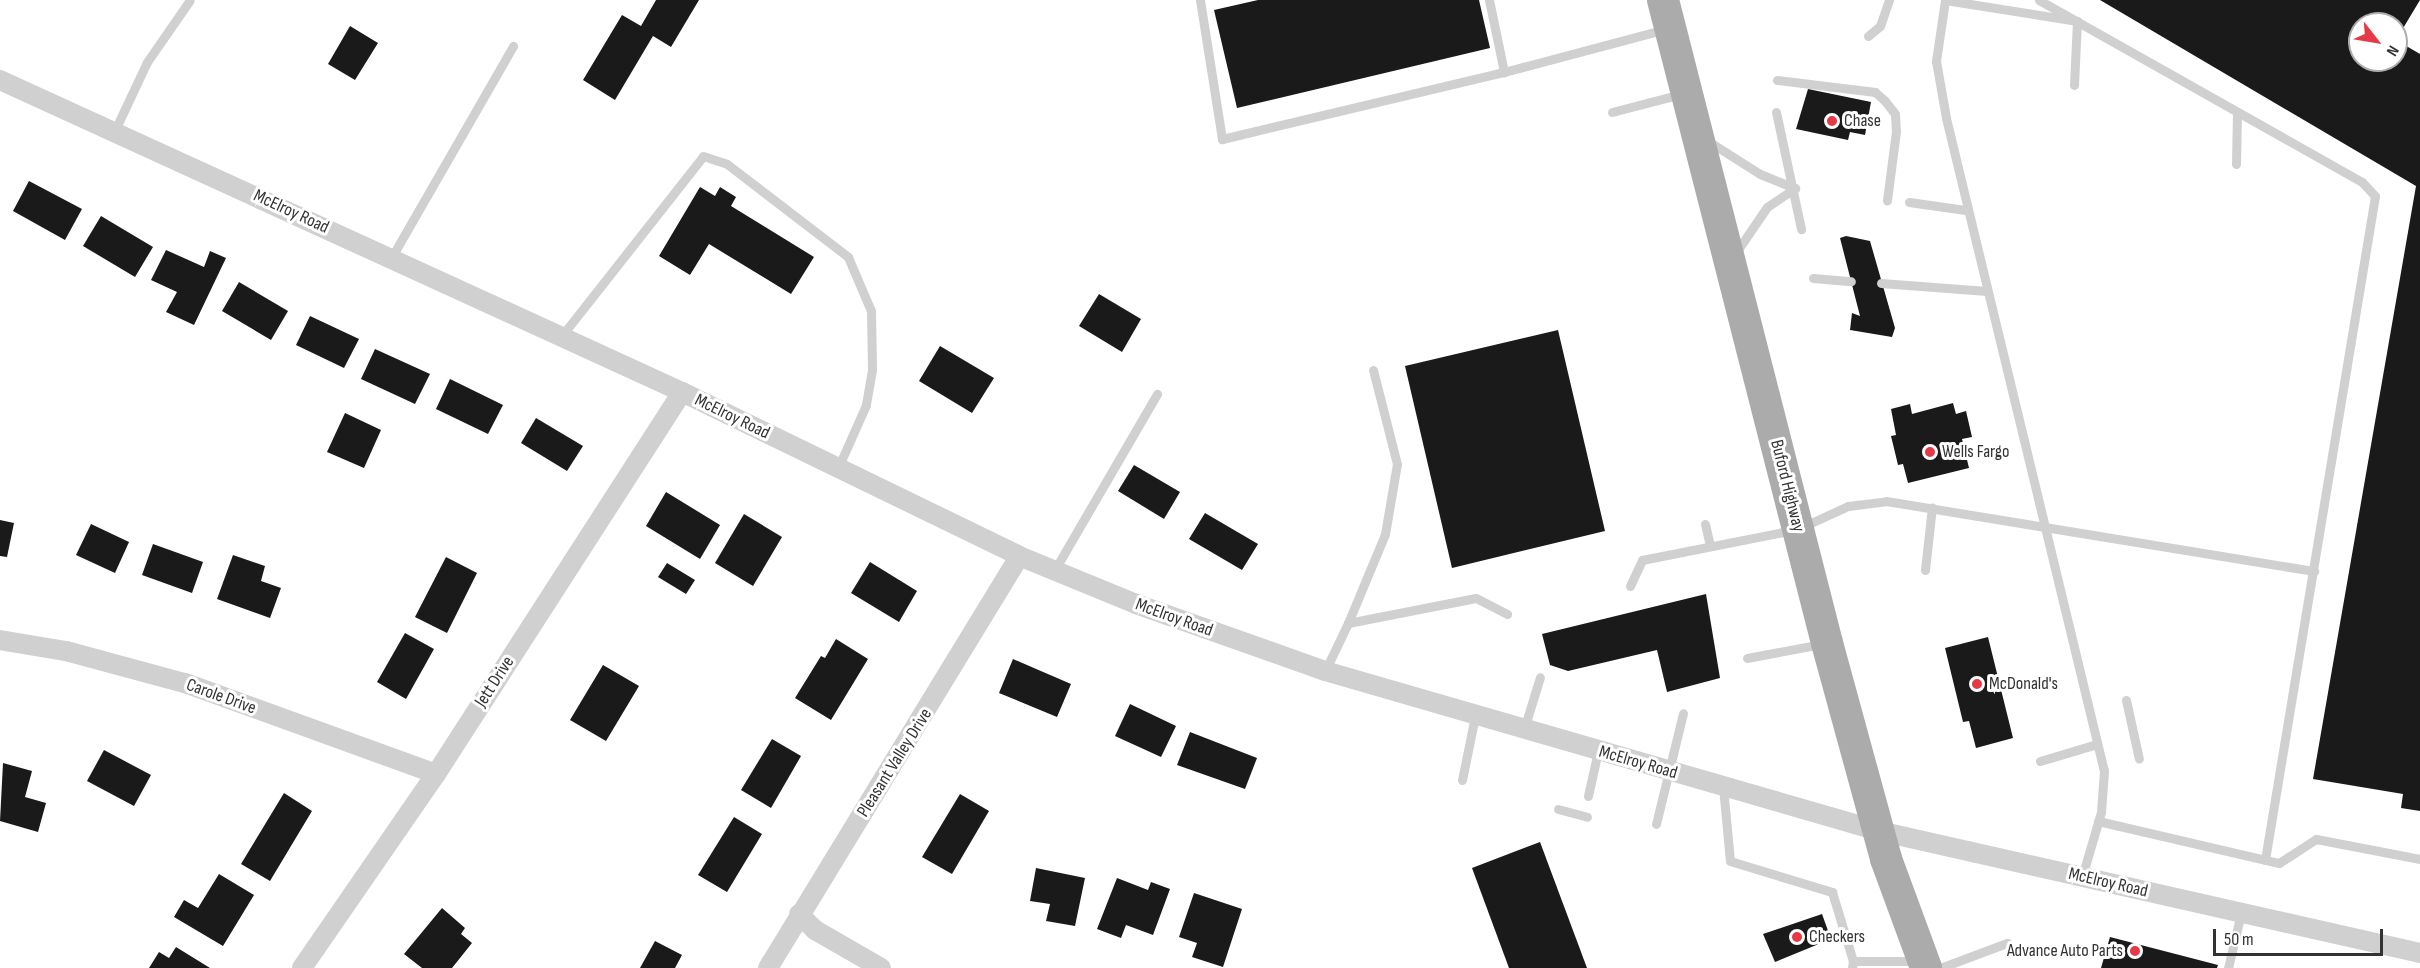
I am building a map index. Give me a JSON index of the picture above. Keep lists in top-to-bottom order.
{
  "streets": {
    "main road": ["Buford Highway"],
    "street": [
      "McElroy Road",
      "Jett Drive",
      "Carole Drive",
      "Pleasant Valley Drive"
    ]
  },
  "crossings": [
    ["McElroy Road", "Buford Highway"],
    ["McElroy Road", "Jett Drive"],
    ["McElroy Road", "Pleasant Valley Drive"],
    ["Jett Drive", "Carole Drive"]
  ],
  "places": [
    "Chase",
    "Wells Fargo",
    "McDonald's",
    "Checkers",
    "Advance Auto Parts"
  ],
  "scale_bar": "50 m",
  "north": "bottom right"
}
